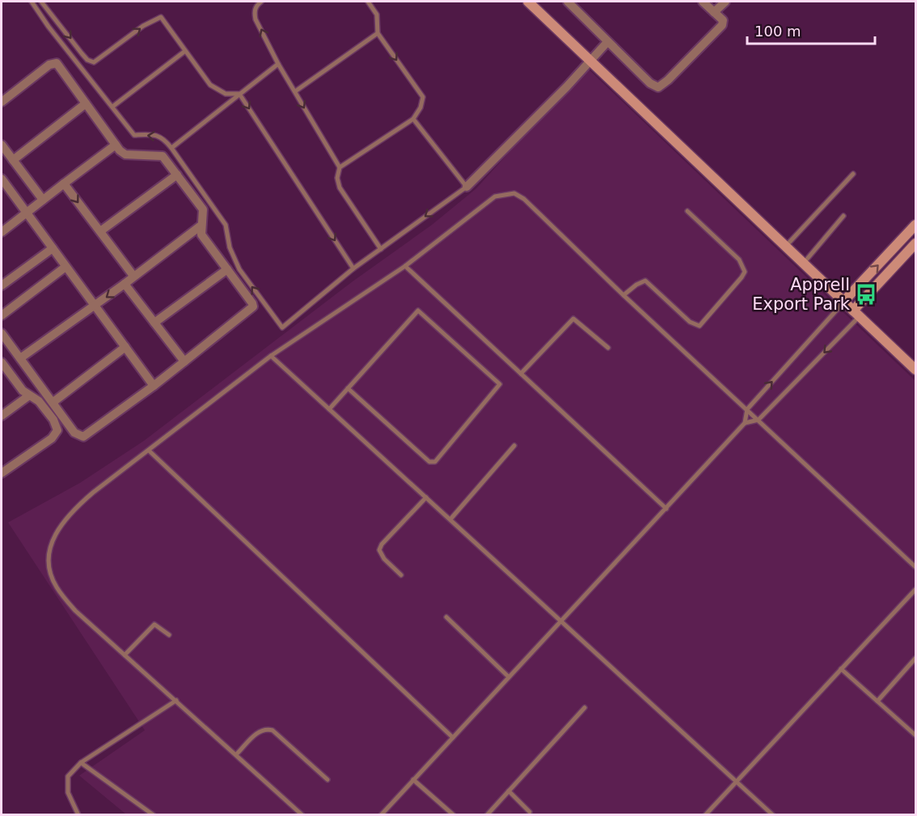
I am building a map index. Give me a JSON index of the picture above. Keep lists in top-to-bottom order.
{
  "places": {
    "bus stop": ["Apprell Export Park"]
  },
  "scale_bar": "100 m"
}
